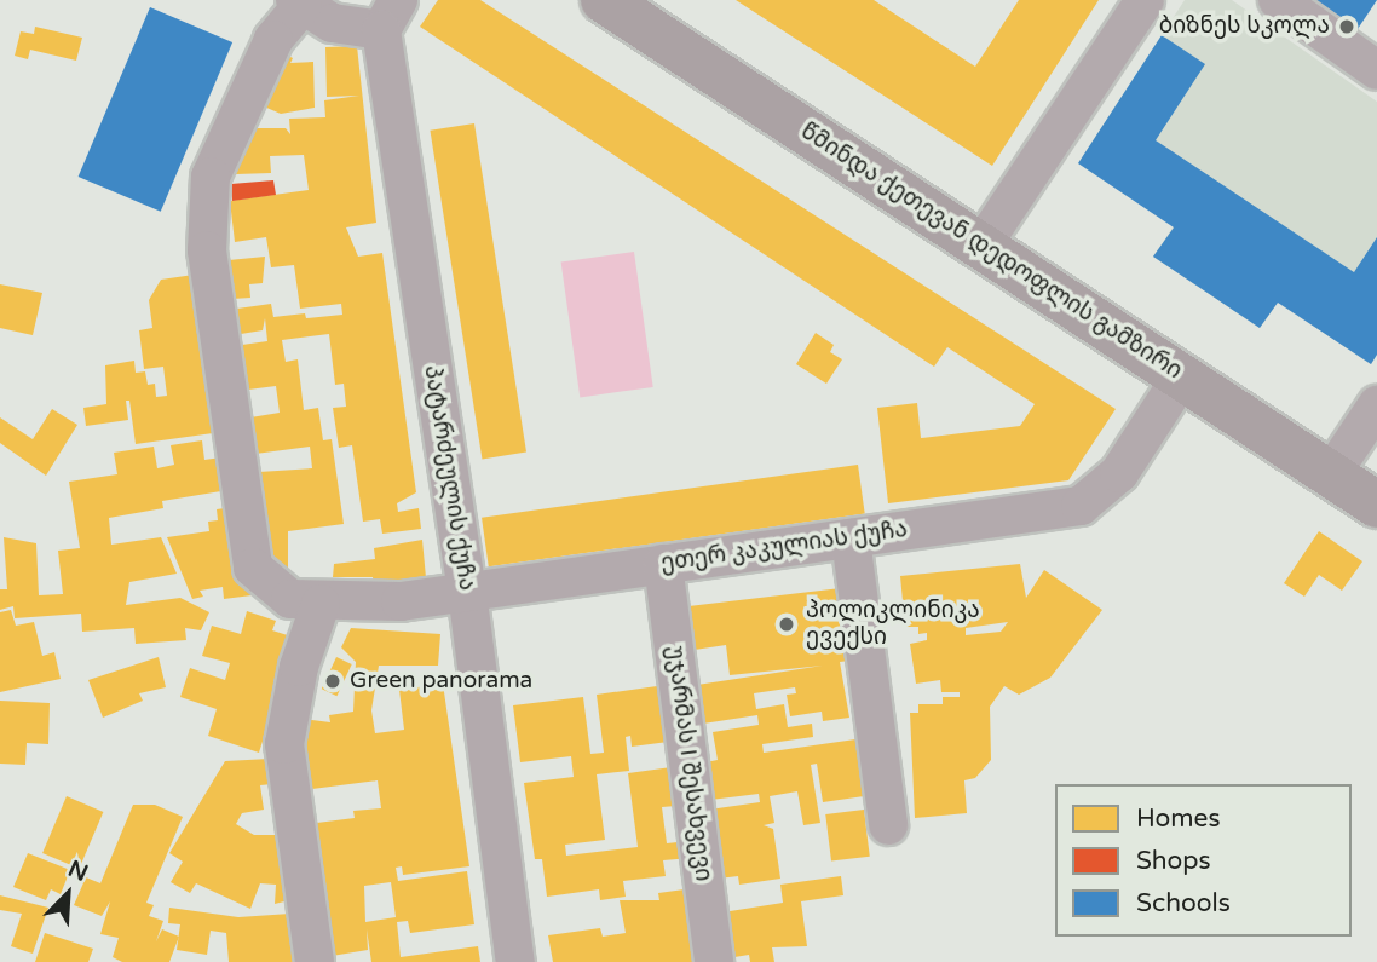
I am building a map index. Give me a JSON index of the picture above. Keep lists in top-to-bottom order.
{
  "streets": {
    "main road": ["წმინდა ქეთევან დედოფლის გამზირი"],
    "street": ["პატარძეულის ქუჩა", "ეთერ კაკულიას ქუჩა", "უჯარმას I შესახვევი"]
  },
  "crossings": [
    ["წმინდა ქეთევან დედოფლის გამზირი", "ეთერ კაკულიას ქუჩა"],
    ["პატარძეულის ქუჩა", "ეთერ კაკულიას ქუჩა"],
    ["ეთერ კაკულიას ქუჩა", "უჯარმას I შესახვევი"]
  ],
  "places": ["ბიზნეს სკოლა", "პოლიკლინიკა ევექსი", "Green panorama"],
  "legend": ["Homes", "Shops", "Schools"],
  "north": "top right"
}
